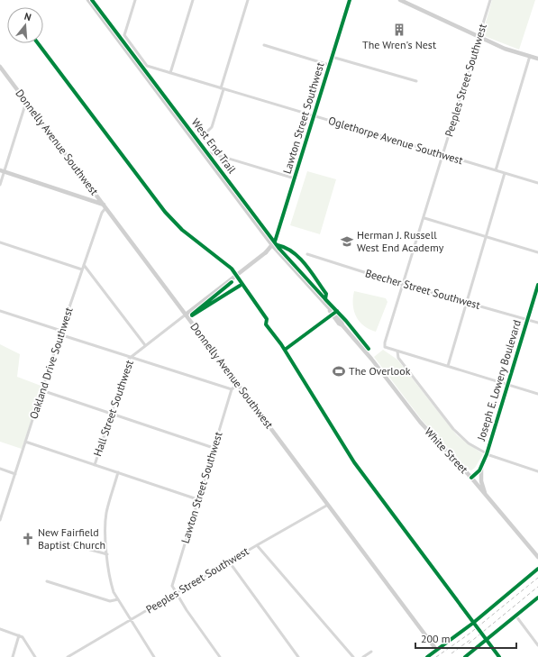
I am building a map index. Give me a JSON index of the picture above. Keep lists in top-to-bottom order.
{
  "streets": {
    "street": [
      "Peeples Street Southwest",
      "Lawton Street Southwest",
      "Oglethorpe Avenue Southwest",
      "Donnelly Avenue Southwest",
      "Beecher Street Southwest",
      "Oakland Drive Southwest",
      "Joseph E. Lowery Boulevard",
      "Hall Street Southwest",
      "White Street"
    ],
    "cycle path": ["West End Trail"]
  },
  "crossings": [
    ["Peeples Street Southwest", "Lawton Street Southwest"],
    ["Peeples Street Southwest", "Oglethorpe Avenue Southwest"],
    ["Peeples Street Southwest", "Donnelly Avenue Southwest"],
    ["Peeples Street Southwest", "Beecher Street Southwest"],
    ["Lawton Street Southwest", "Oglethorpe Avenue Southwest"],
    ["Lawton Street Southwest", "Donnelly Avenue Southwest"],
    ["Lawton Street Southwest", "Hall Street Southwest"],
    ["Donnelly Avenue Southwest", "Oakland Drive Southwest"],
    ["Donnelly Avenue Southwest", "Hall Street Southwest"],
    ["Beecher Street Southwest", "Joseph E. Lowery Boulevard"],
    ["Joseph E. Lowery Boulevard", "White Street"]
  ],
  "places": {
    "building": ["The Wren's Nest"],
    "school or university": ["Herman J. Russell West End Academy"],
    "sports": ["The Overlook"],
    "church": ["New Fairfield Baptist Church"]
  },
  "scale_bar": "200 m",
  "north": "top"
}
